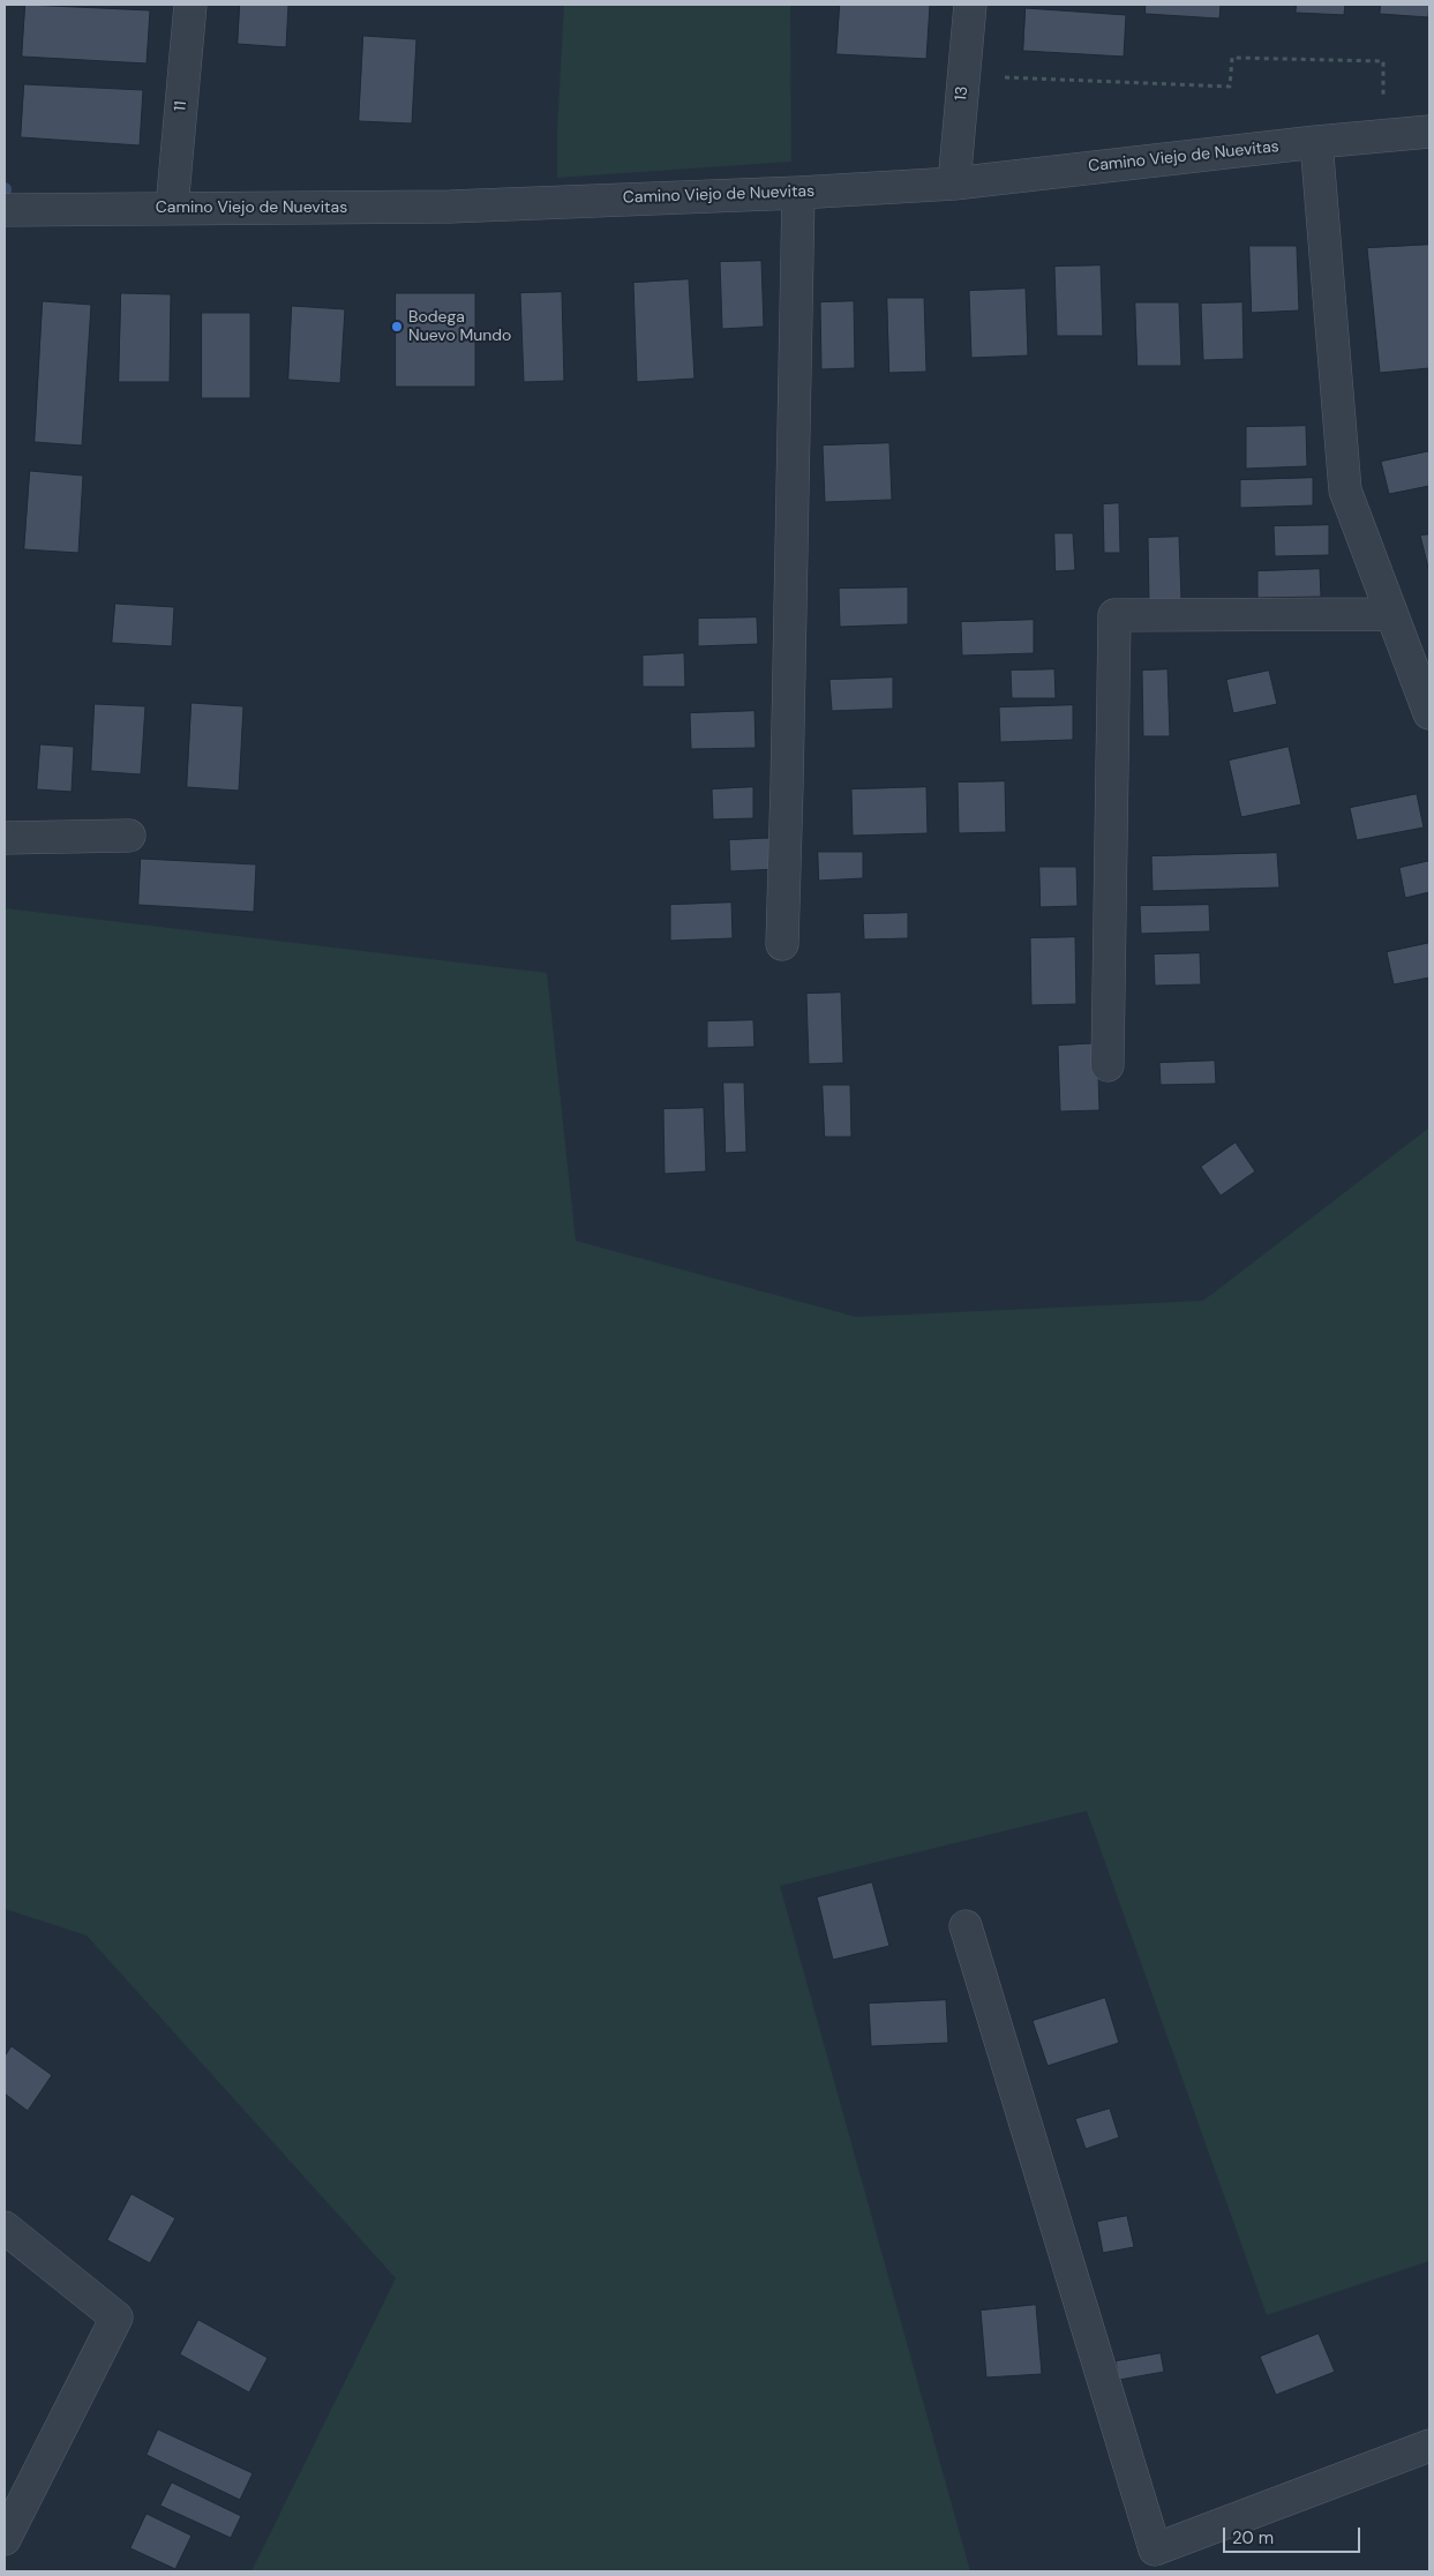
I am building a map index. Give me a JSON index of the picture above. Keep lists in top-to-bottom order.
{
  "streets": {
    "street": ["13", "11", "Camino Viejo de Nuevitas"]
  },
  "crossings": [
    ["13", "Camino Viejo de Nuevitas"],
    ["11", "Camino Viejo de Nuevitas"]
  ],
  "places": ["Bodega Nuevo Mundo"],
  "scale_bar": "20 m"
}
